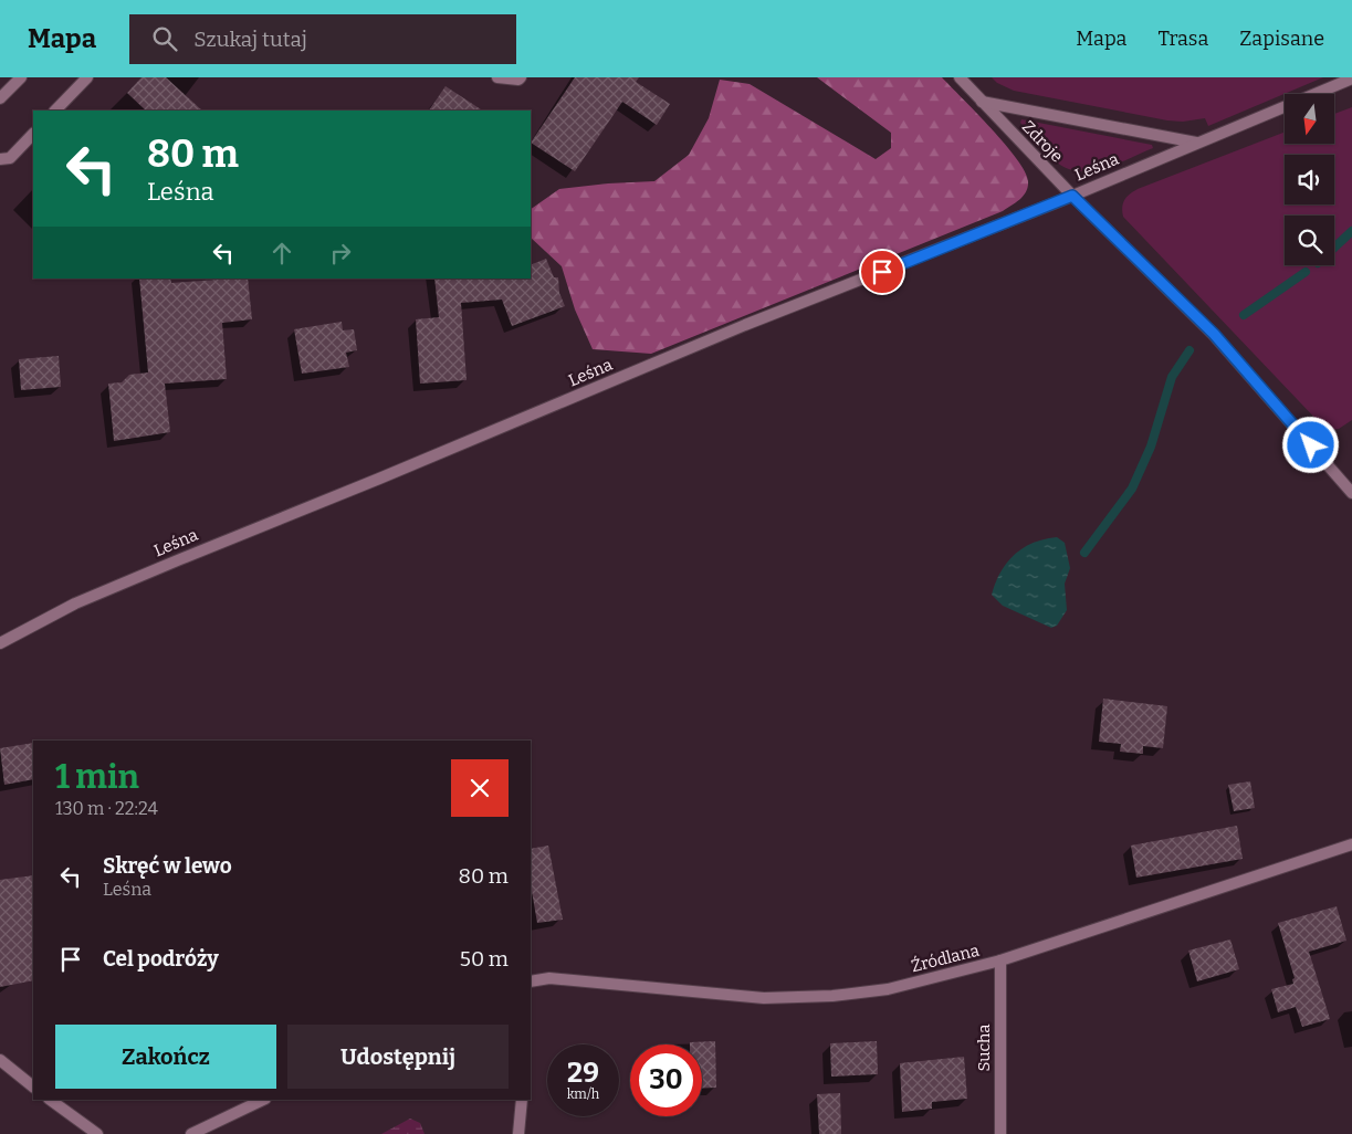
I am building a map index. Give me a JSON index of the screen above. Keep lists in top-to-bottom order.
{
  "streets": {
    "street": [
      "Zdroje",
      "Leśna",
      "Źródlana",
      "Sucha"
    ]
  },
  "crossings": [
    ["Zdroje", "Leśna"],
    ["Źródlana", "Sucha"]
  ],
  "north": "bottom",
  "page": {
    "header": "Mapa",
    "search": "Szukaj tutaj",
    "nav": ["Mapa", "Trasa", "Zapisane"],
    "turn": ["80 m", "Leśna"],
    "heading": ["1 min", "130 m · 22:24"],
    "list": [
      {
        "name": "Skręć w lewo",
        "note": "Leśna",
        "value": "80 m"
      },
      {
        "name": "Cel podróży",
        "value": "50 m"
      }
    ],
    "buttons": ["Zakończ", "Udostępnij"],
    "speed": "29 km/h",
    "limit": "30"
  }
}
